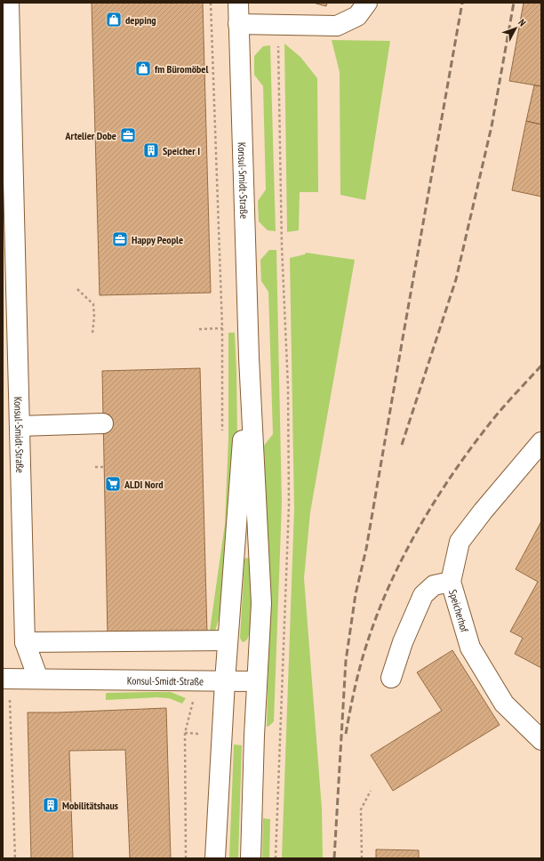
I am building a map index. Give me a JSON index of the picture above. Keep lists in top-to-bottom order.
{
  "streets": {
    "street": ["Konsul-Smidt-Straße", "Speicherhof"]
  },
  "places": {
    "shop": ["depping", "fm Büromöbel"],
    "office": ["Artelier Dobe", "Happy People"],
    "building": ["Speicher I", "Mobilitätshaus"],
    "supermarket": ["ALDI Nord"]
  },
  "north": "top right"
}
